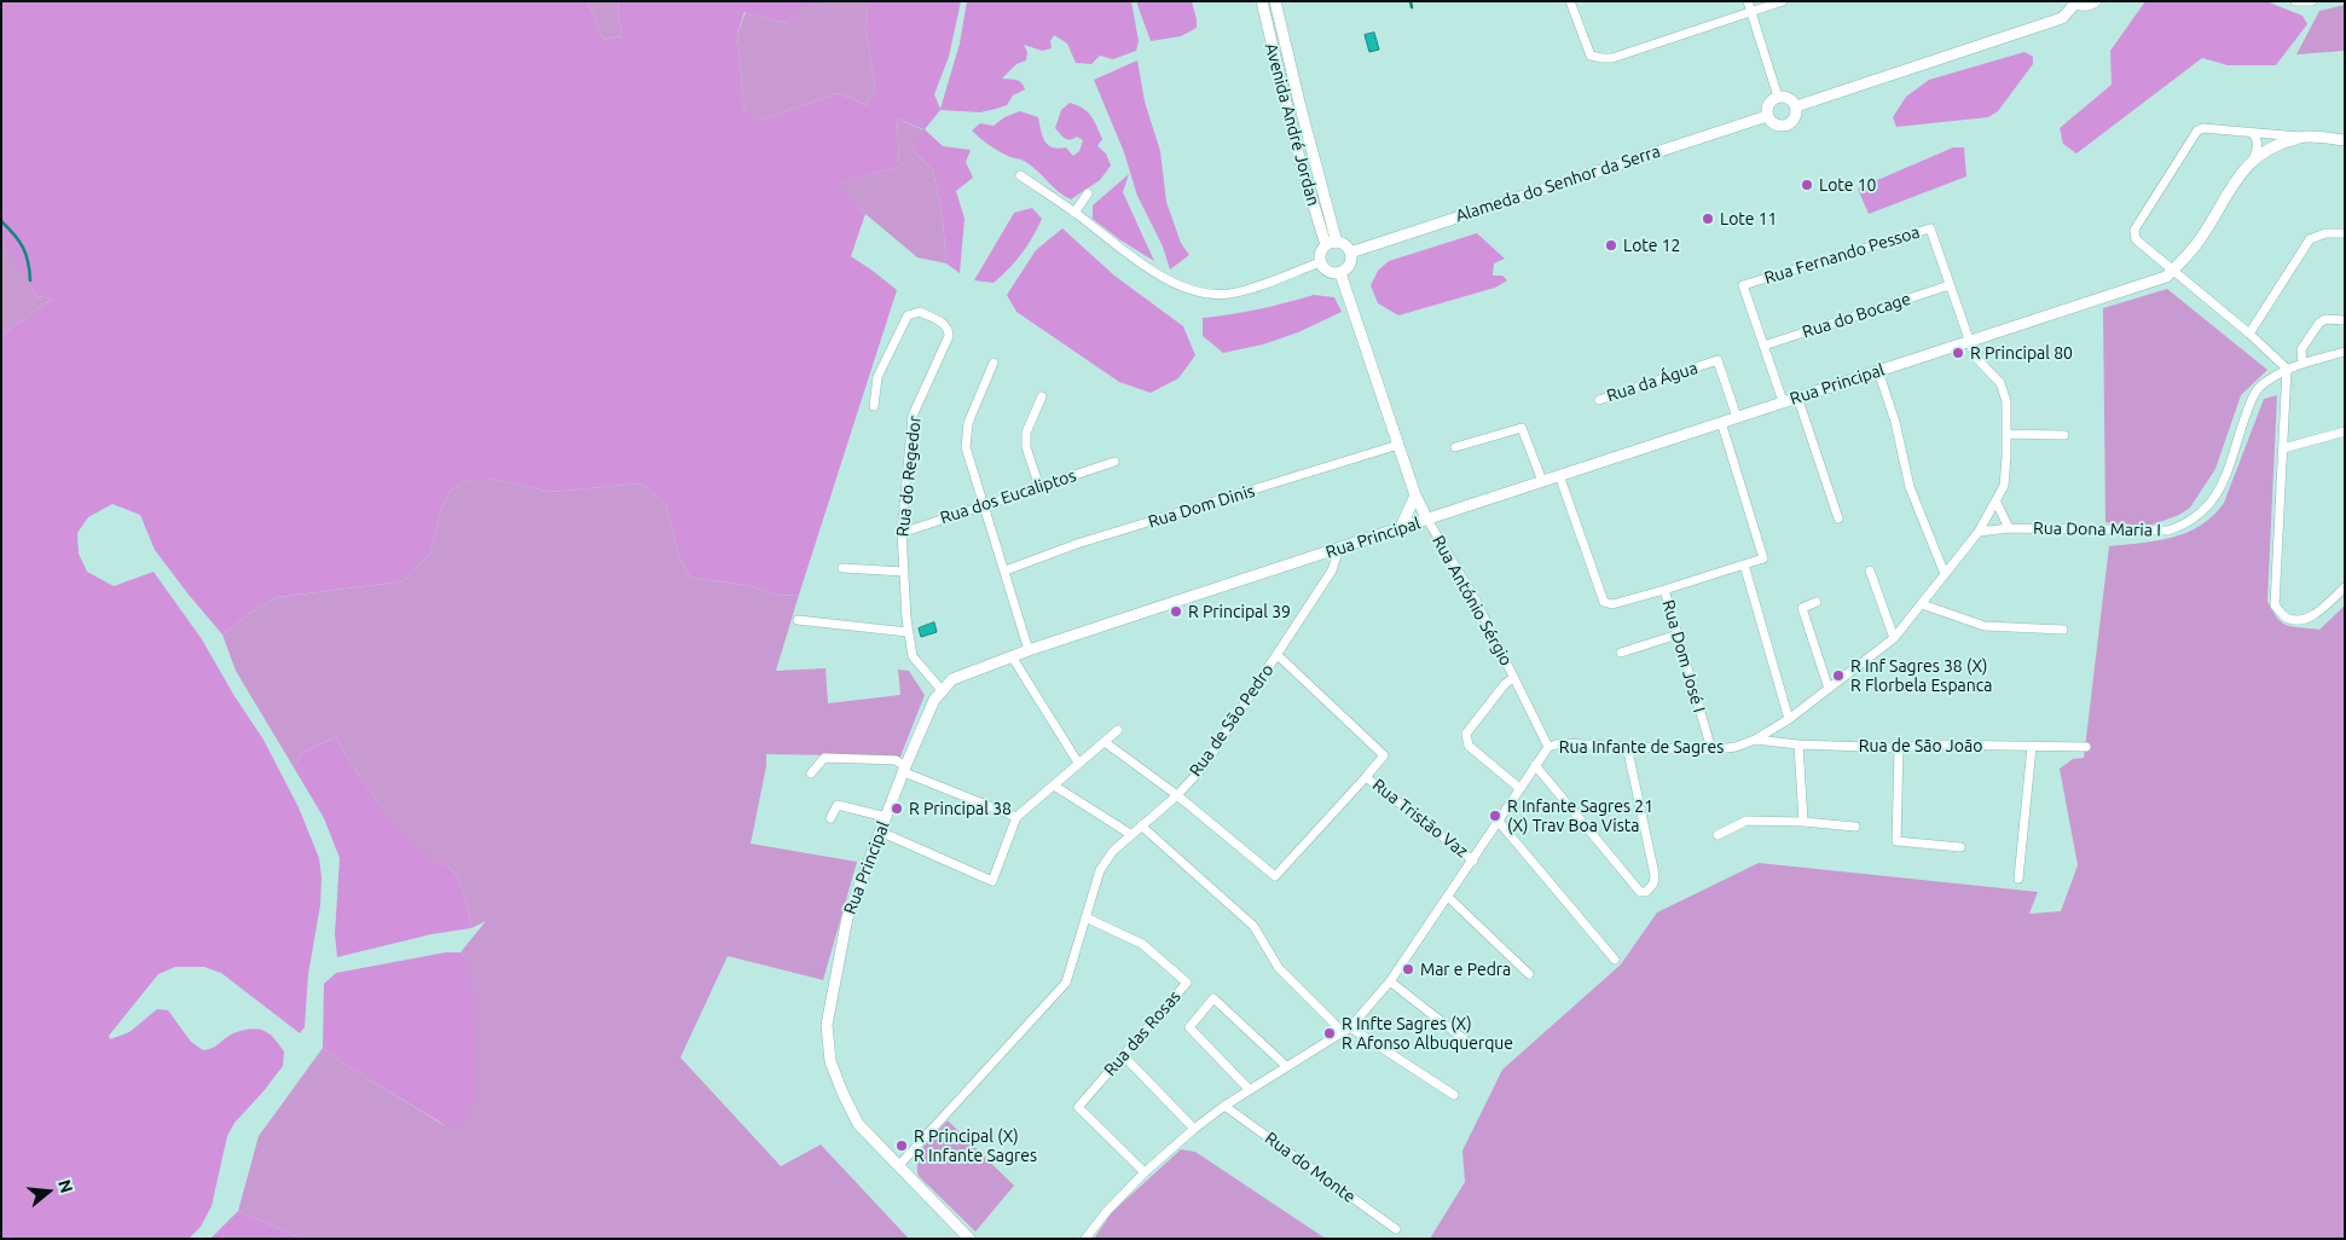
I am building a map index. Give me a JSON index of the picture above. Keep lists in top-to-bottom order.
{
  "streets": {
    "street": [
      "Avenida André Jordan",
      "Alameda do Senhor da Serra",
      "Rua Fernando Pessoa",
      "Rua do Bocage",
      "Rua da Água",
      "Rua Principal",
      "Rua do Regedor",
      "Rua dos Eucaliptos",
      "Rua Dom Dinis",
      "Rua Dona Maria I",
      "Rua António Sérgio",
      "Rua Dom José I",
      "Rua de São Pedro",
      "Rua de São João",
      "Rua Infante de Sagres",
      "Rua Tristão Vaz",
      "Rua das Rosas",
      "Rua do Monte"
    ]
  },
  "crossings": [
    ["Avenida André Jordan", "Alameda do Senhor da Serra"],
    ["Avenida André Jordan", "Rua António Sérgio"],
    ["Alameda do Senhor da Serra", "Rua António Sérgio"],
    ["Rua Fernando Pessoa", "Rua do Bocage"],
    ["Rua Fernando Pessoa", "Rua Principal"],
    ["Rua Fernando Pessoa", "Rua Infante de Sagres"],
    ["Rua da Água", "Rua Principal"],
    ["Rua Principal", "Rua do Regedor"],
    ["Rua Principal", "Rua António Sérgio"],
    ["Rua Principal", "Rua Dom José I"],
    ["Rua Principal", "Rua de São Pedro"],
    ["Rua Principal", "Rua Infante de Sagres"],
    ["Rua do Regedor", "Rua dos Eucaliptos"],
    ["Rua Dom Dinis", "Rua António Sérgio"],
    ["Rua Dona Maria I", "Rua Infante de Sagres"],
    ["Rua António Sérgio", "Rua Infante de Sagres"],
    ["Rua Dom José I", "Rua Infante de Sagres"],
    ["Rua de São Pedro", "Rua das Rosas"],
    ["Rua de São João", "Rua Infante de Sagres"],
    ["Rua Infante de Sagres", "Rua Tristão Vaz"],
    ["Rua Infante de Sagres", "Rua das Rosas"],
    ["Rua Infante de Sagres", "Rua do Monte"]
  ],
  "places": [
    "Lote 10",
    "Lote 11",
    "Lote 12",
    "R Principal 80",
    "R Principal 39",
    "R Inf Sagres 38 (X) R Florbela Espanca",
    "R Principal 38",
    "R Infante Sagres 21 (X) Trav Boa Vista",
    "Mar e Pedra",
    "R Infte Sagres (X) R Afonso Albuquerque",
    "R Principal (X) R Infante Sagres"
  ],
  "north": "right"
}
